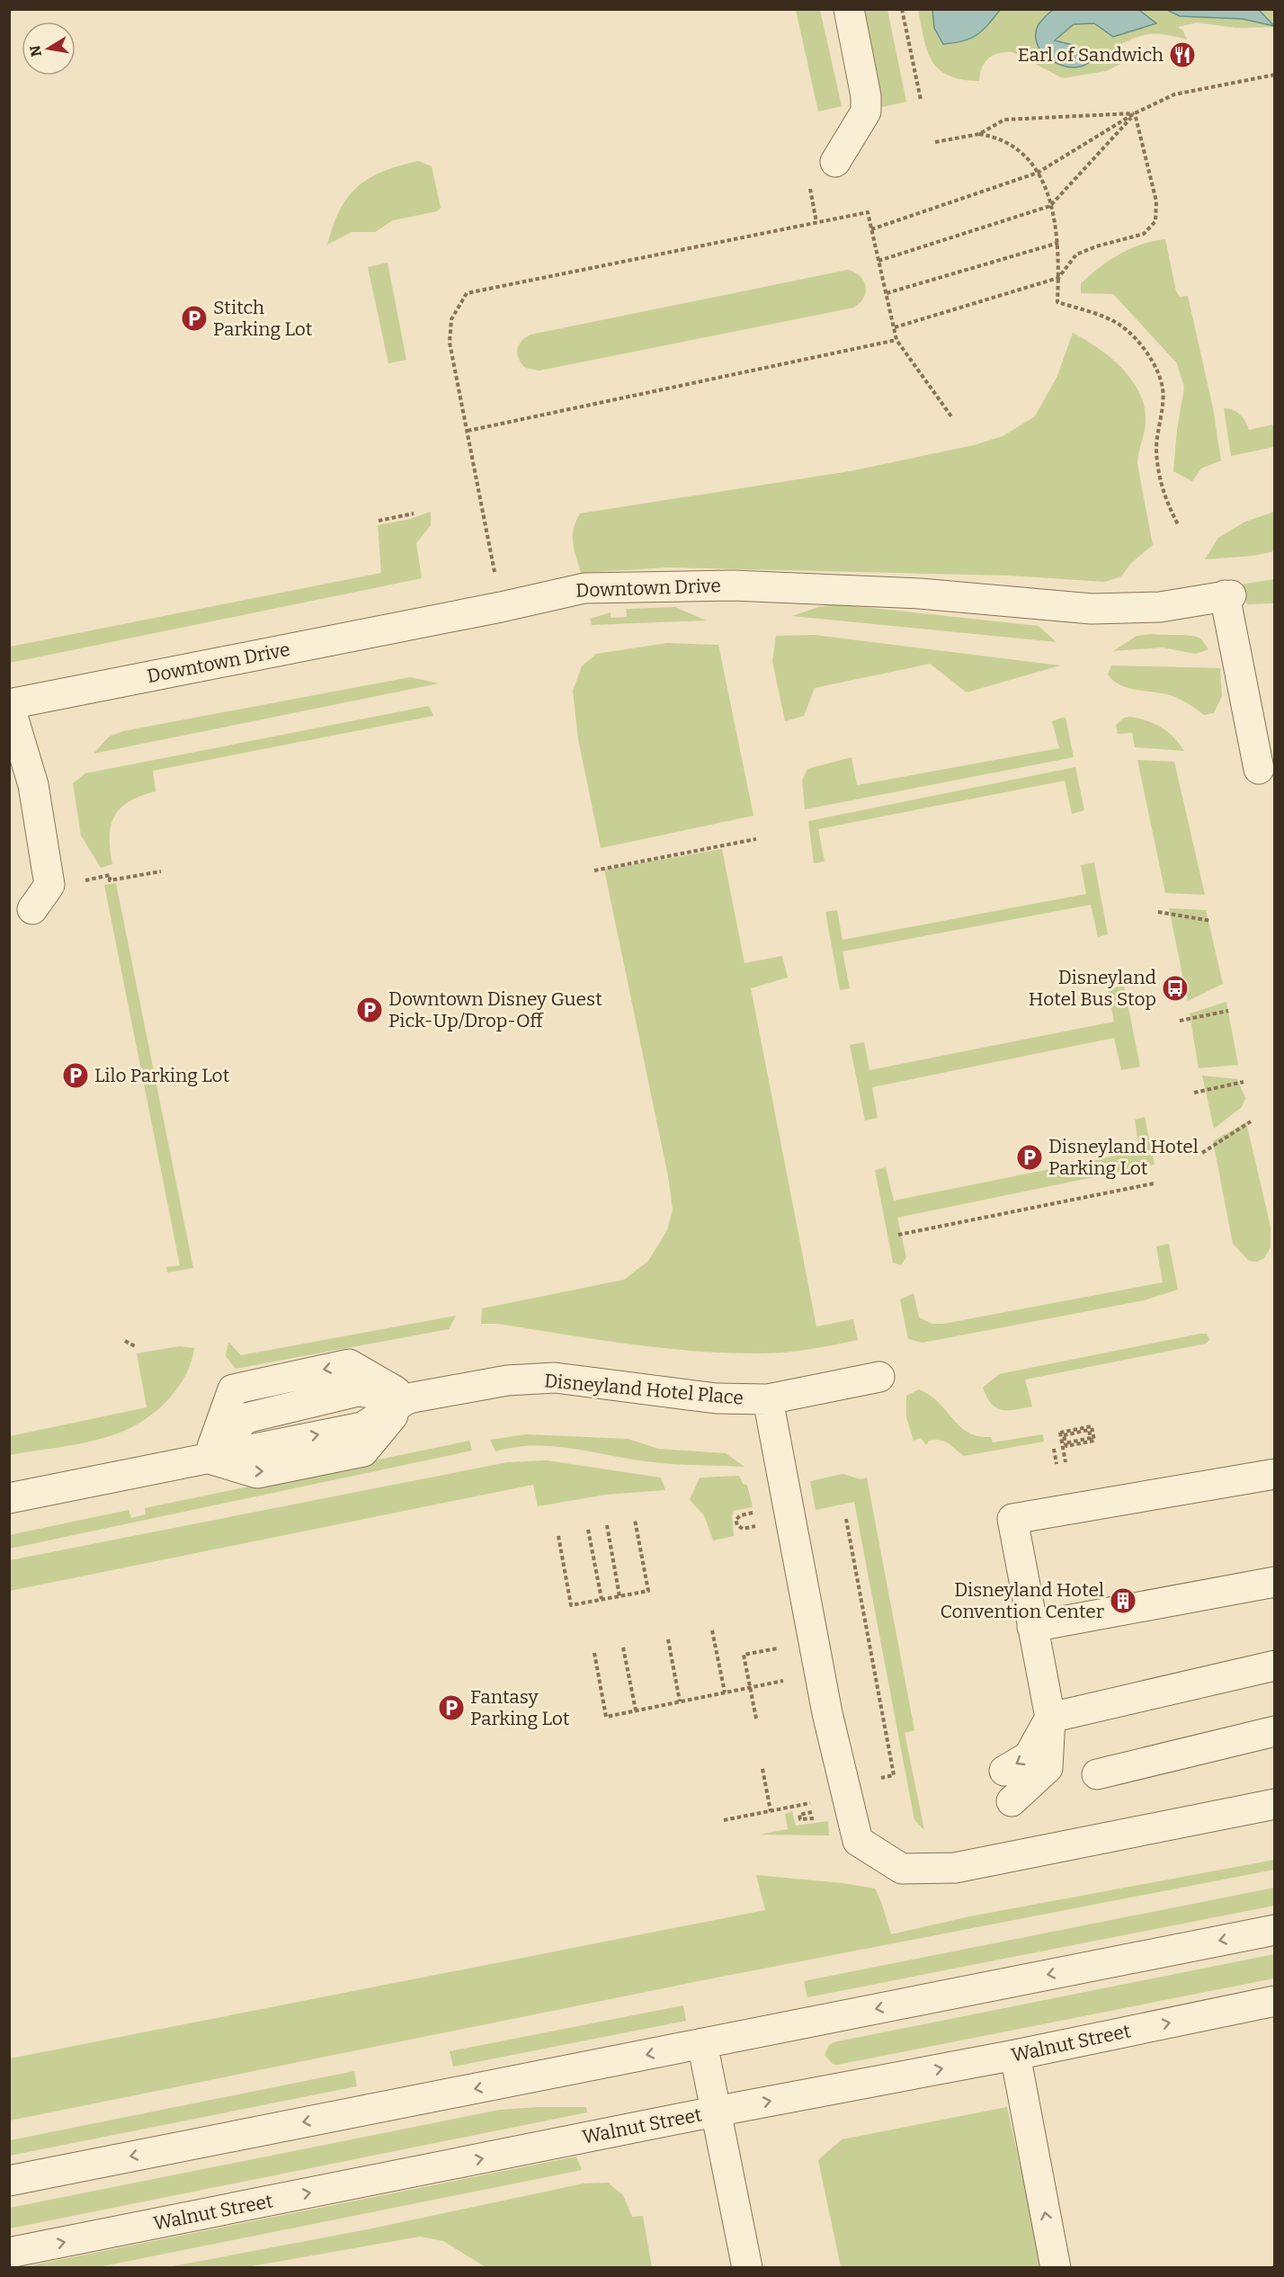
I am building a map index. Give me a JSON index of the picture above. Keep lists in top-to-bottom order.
{
  "streets": {
    "street": ["Downtown Drive", "Disneyland Hotel Place", "Walnut Street"]
  },
  "places": {
    "restaurant": ["Earl of Sandwich"],
    "parking": [
      "Stitch Parking Lot",
      "Downtown Disney Guest Pick-Up/Drop-Off",
      "Lilo Parking Lot",
      "Disneyland Hotel Parking Lot",
      "Fantasy Parking Lot"
    ],
    "bus stop": ["Disneyland Hotel Bus Stop"],
    "building": ["Disneyland Hotel Convention Center"]
  },
  "north": "left"
}
